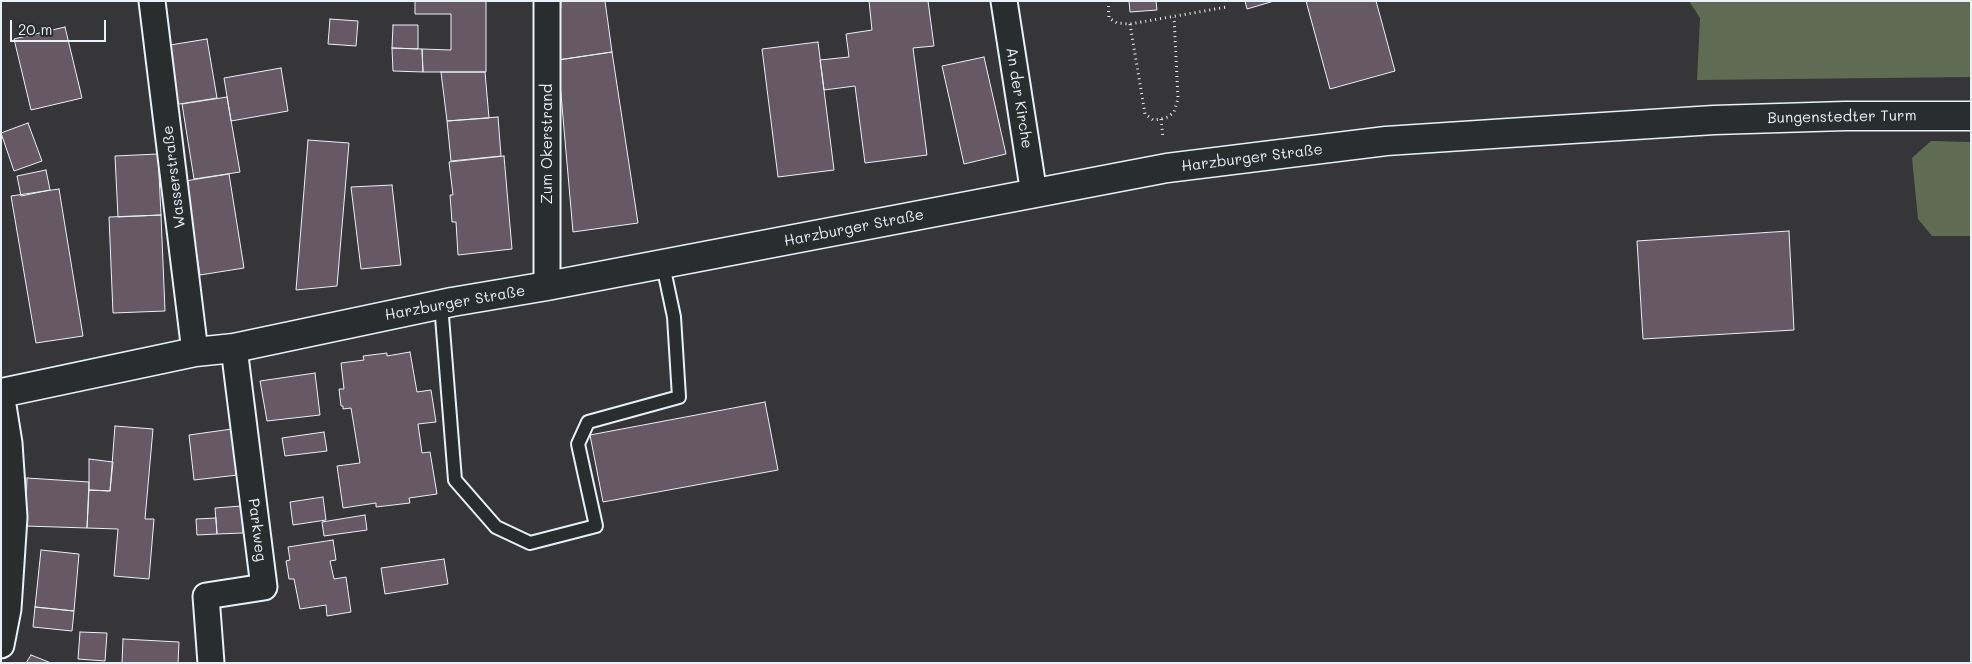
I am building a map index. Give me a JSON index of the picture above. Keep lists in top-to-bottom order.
{
  "streets": {
    "main road": ["Bungenstedter Turm", "Harzburger Straße"],
    "street": [
      "An der Kirche",
      "Zum Okerstrand",
      "Wasserstraße",
      "Parkweg"
    ]
  },
  "crossings": [
    ["An der Kirche", "Harzburger Straße"],
    ["Bungenstedter Turm", "Harzburger Straße"],
    ["Zum Okerstrand", "Harzburger Straße"],
    ["Harzburger Straße", "Wasserstraße"],
    ["Harzburger Straße", "Parkweg"]
  ],
  "scale_bar": "20 m"
}
